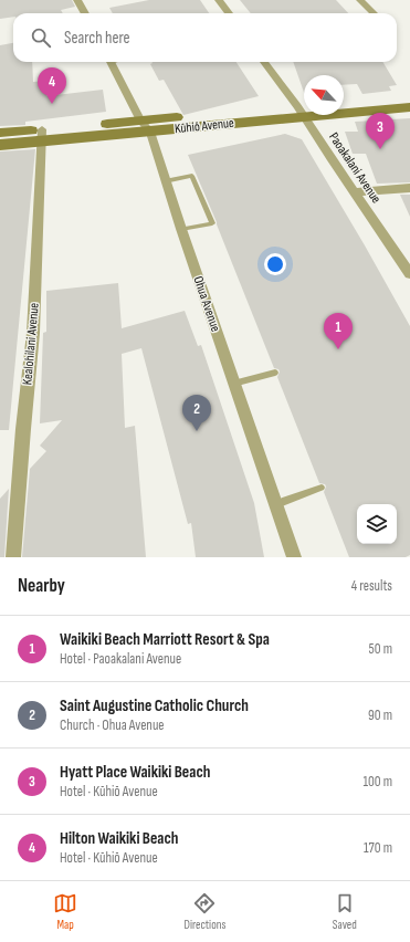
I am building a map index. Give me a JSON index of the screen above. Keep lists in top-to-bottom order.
{
  "streets": {
    "street": [
      "Kūhiō Avenue",
      "Paoakalani Avenue",
      "Ohua Avenue",
      "Kealohilani Avenue"
    ]
  },
  "crossings": [
    ["Kūhiō Avenue", "Paoakalani Avenue"],
    ["Kūhiō Avenue", "Ohua Avenue"],
    ["Kūhiō Avenue", "Kealohilani Avenue"]
  ],
  "north": "top left",
  "page": {
    "search": "Search here",
    "pins": [
      "4",
      "3",
      "1",
      "2"
    ],
    "heading": ["Nearby", "4 results"],
    "list": [
      {
        "mark": "1",
        "name": "Waikiki Beach Marriott Resort & Spa",
        "note": "Hotel · Paoakalani Avenue",
        "value": "50 m"
      },
      {
        "mark": "2",
        "name": "Saint Augustine Catholic Church",
        "note": "Church · Ohua Avenue",
        "value": "90 m"
      },
      {
        "mark": "3",
        "name": "Hyatt Place Waikiki Beach",
        "note": "Hotel · Kūhiō Avenue",
        "value": "100 m"
      },
      {
        "mark": "4",
        "name": "Hilton Waikiki Beach",
        "note": "Hotel · Kūhiō Avenue",
        "value": "170 m"
      }
    ],
    "nav": ["Map", "Directions", "Saved"]
  }
}
